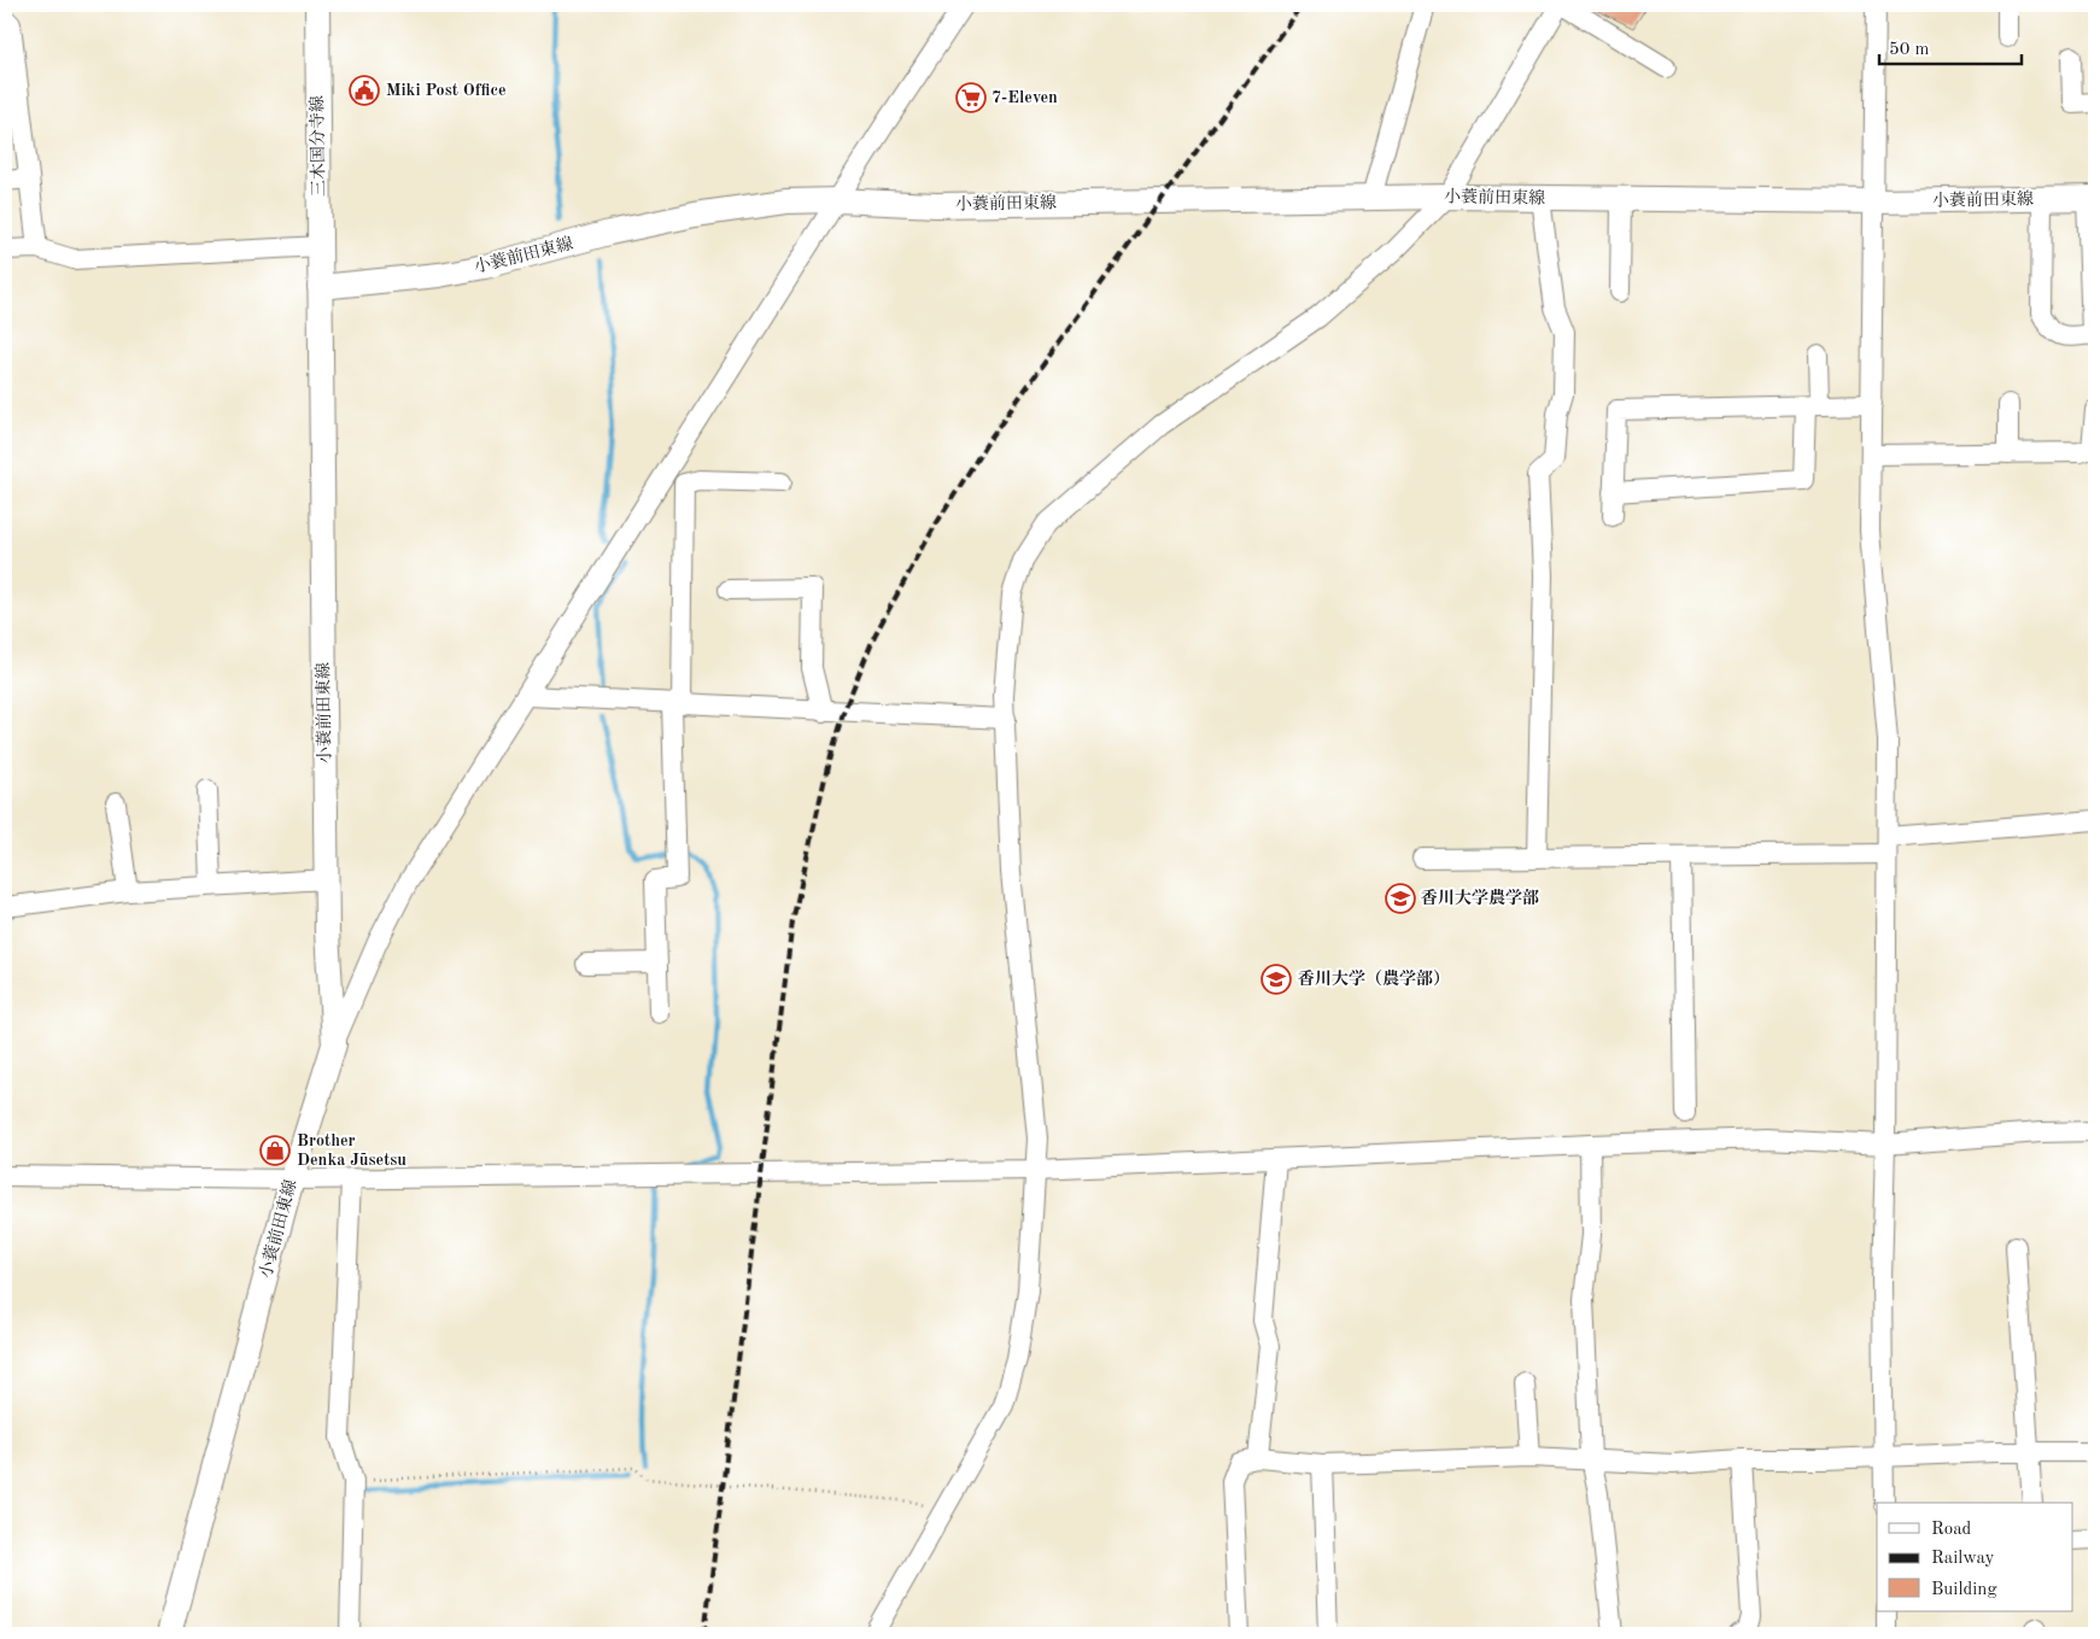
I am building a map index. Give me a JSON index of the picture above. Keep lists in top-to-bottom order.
{
  "streets": {
    "main road": ["三木国分寺線", "小蓑前田東線"]
  },
  "crossings": [
    ["三木国分寺線", "小蓑前田東線"]
  ],
  "places": {
    "public building": ["Miki Post Office"],
    "supermarket": ["7-Eleven"],
    "school or university": ["香川大学農学部", "香川大学（農学部）"],
    "shop": ["Brother Denka Jūsetsu"]
  },
  "legend": ["Road", "Railway", "Building"],
  "scale_bar": "50 m"
}
